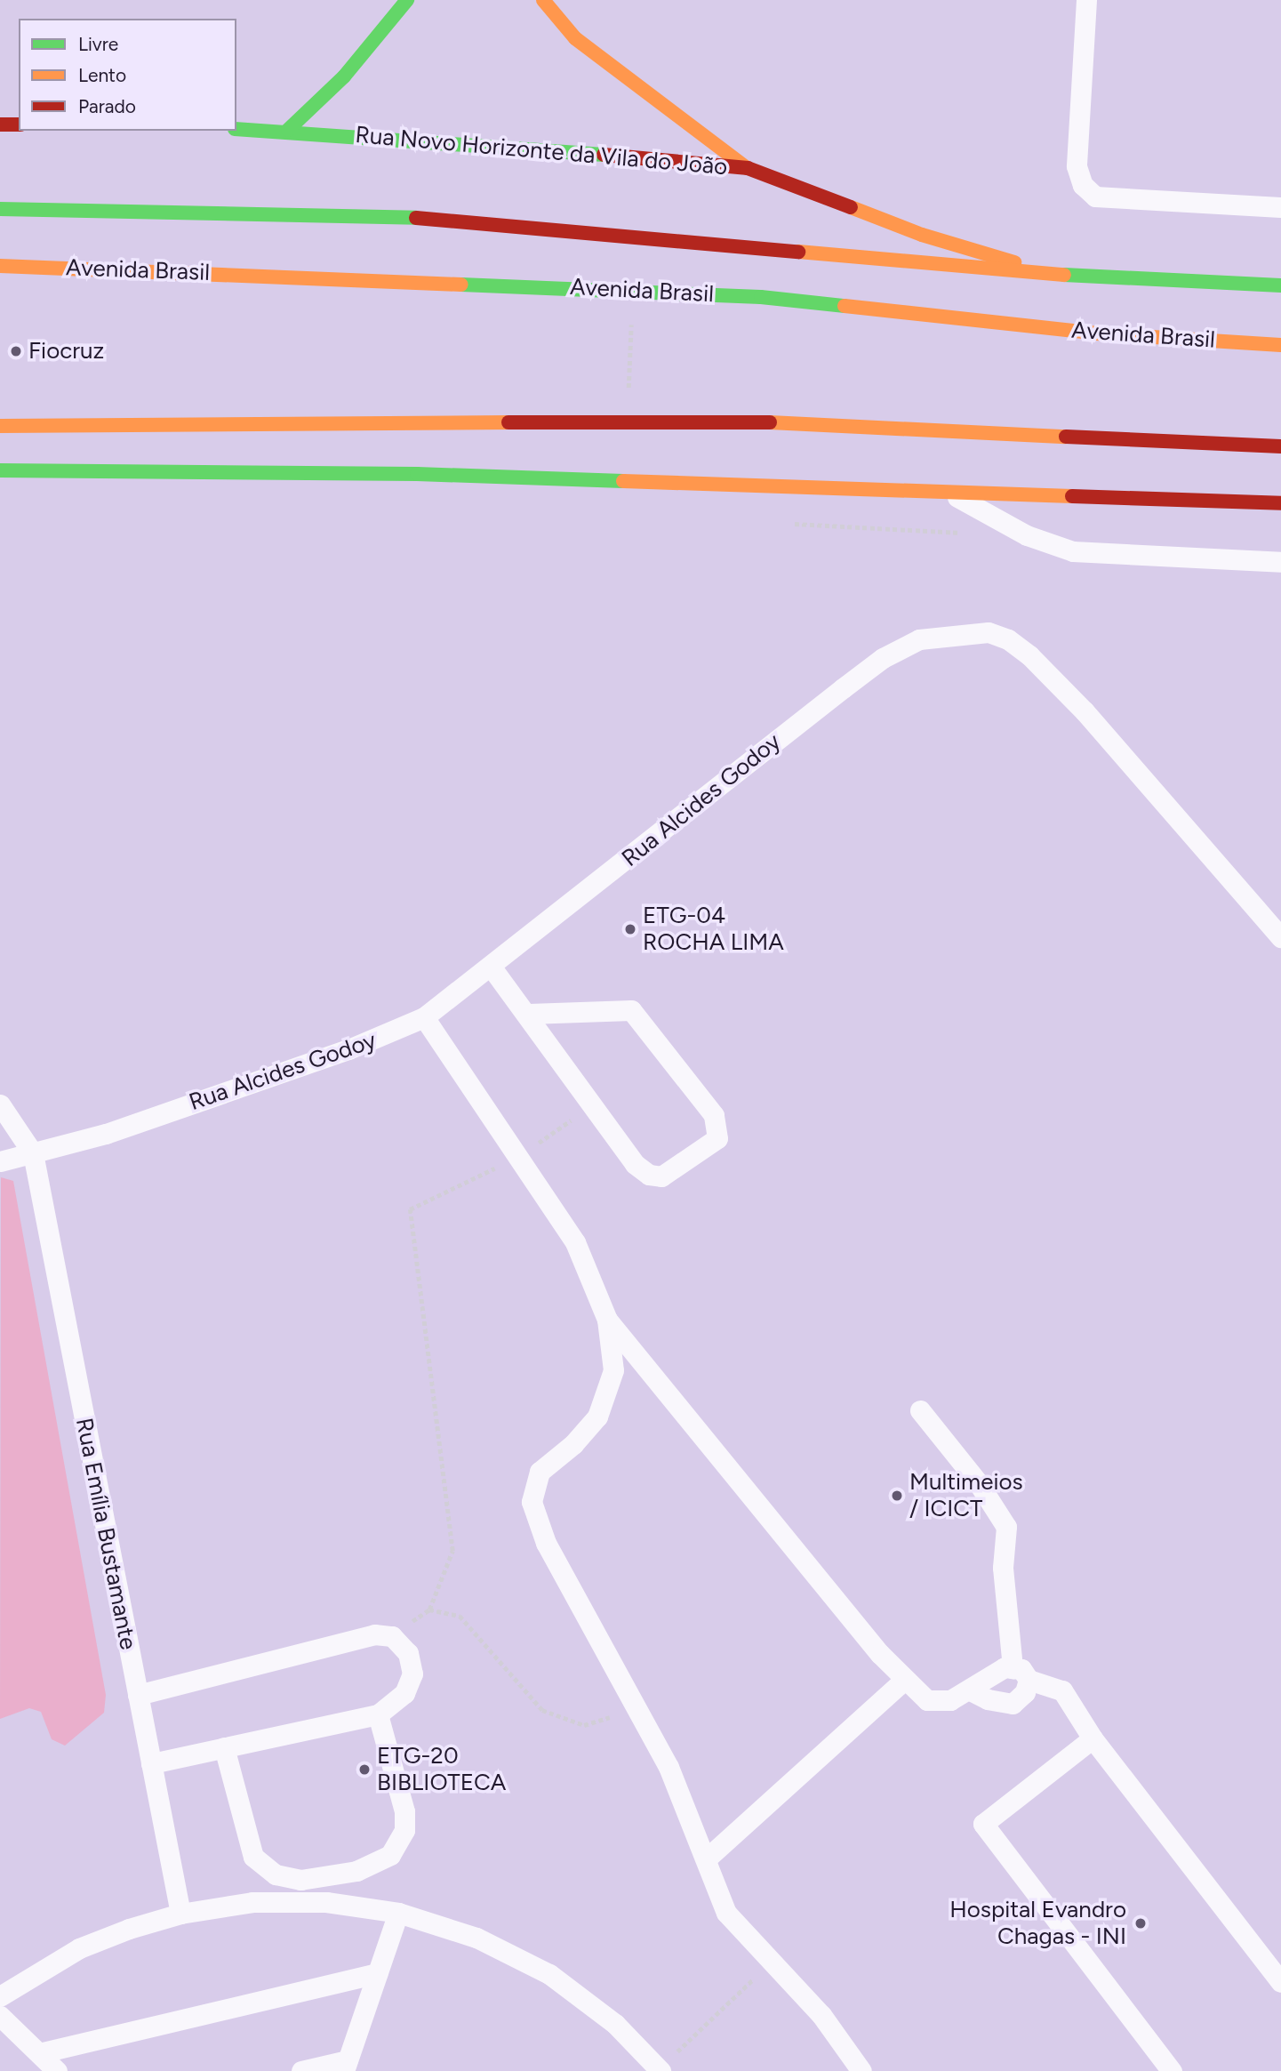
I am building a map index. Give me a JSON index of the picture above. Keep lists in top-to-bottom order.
{
  "streets": {
    "main road": ["Rua Novo Horizonte da Vila do João", "Avenida Brasil"],
    "lane": ["Rua Alcides Godoy", "Rua Emília Bustamante"]
  },
  "crossings": [
    ["Rua Alcides Godoy", "Rua Emília Bustamante"]
  ],
  "places": [
    "Fiocruz",
    "ETG-04 ROCHA LIMA",
    "Multimeios / ICICT",
    "ETG-20 BIBLIOTECA",
    "Hospital Evandro Chagas - INI"
  ],
  "legend": ["Livre", "Lento", "Parado"]
}
